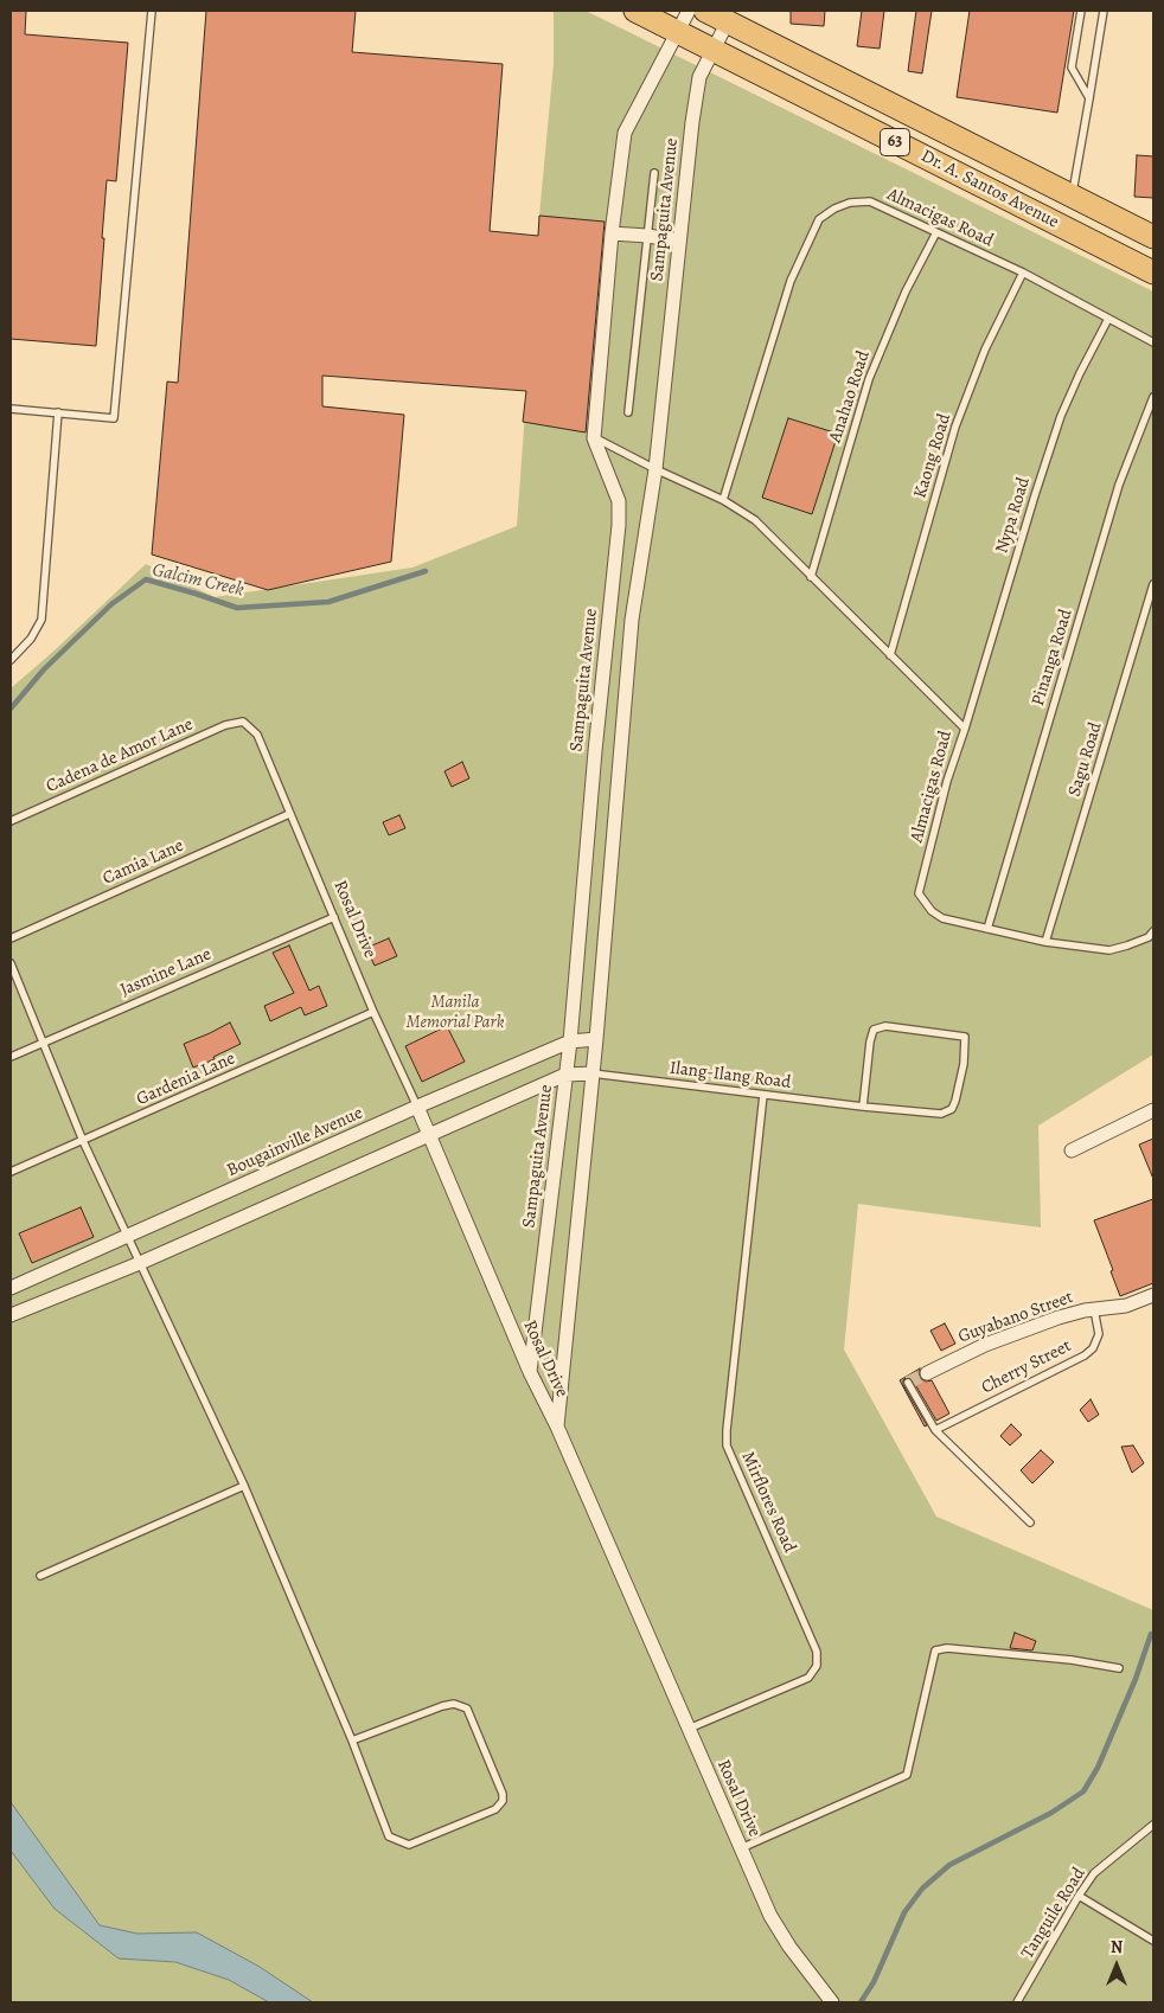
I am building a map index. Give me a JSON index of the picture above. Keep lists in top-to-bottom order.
{
  "streets": {
    "main road": ["63", "Dr. A. Santos Avenue"],
    "street": [
      "Sampaguita Avenue",
      "Rosal Drive",
      "Bougainville Avenue",
      "Guyabano Street"
    ],
    "lane": [
      "Almacigas Road",
      "Anahao Road",
      "Kaong Road",
      "Nypa Road",
      "Pinanga Road",
      "Cadena de Amor Lane",
      "Sagu Road",
      "Camia Lane",
      "Jasmine Lane",
      "Ilang-Ilang Road",
      "Gardenia Lane",
      "Cherry Street",
      "Mirflores Road",
      "Tanguile Road"
    ]
  },
  "crossings": [
    ["Dr. A. Santos Avenue", "Sampaguita Avenue"],
    ["Sampaguita Avenue", "Almacigas Road"],
    ["Sampaguita Avenue", "Rosal Drive"],
    ["Sampaguita Avenue", "Bougainville Avenue"],
    ["Almacigas Road", "Anahao Road"],
    ["Almacigas Road", "Kaong Road"],
    ["Almacigas Road", "Nypa Road"],
    ["Almacigas Road", "Pinanga Road"],
    ["Almacigas Road", "Sagu Road"],
    ["Cadena de Amor Lane", "Rosal Drive"],
    ["Camia Lane", "Rosal Drive"],
    ["Rosal Drive", "Jasmine Lane"],
    ["Rosal Drive", "Gardenia Lane"],
    ["Rosal Drive", "Bougainville Avenue"],
    ["Rosal Drive", "Mirflores Road"],
    ["Ilang-Ilang Road", "Mirflores Road"],
    ["Guyabano Street", "Cherry Street"]
  ],
  "water": ["Galcim Creek"],
  "parks": ["Manila Memorial Park"],
  "north": "top"
}
